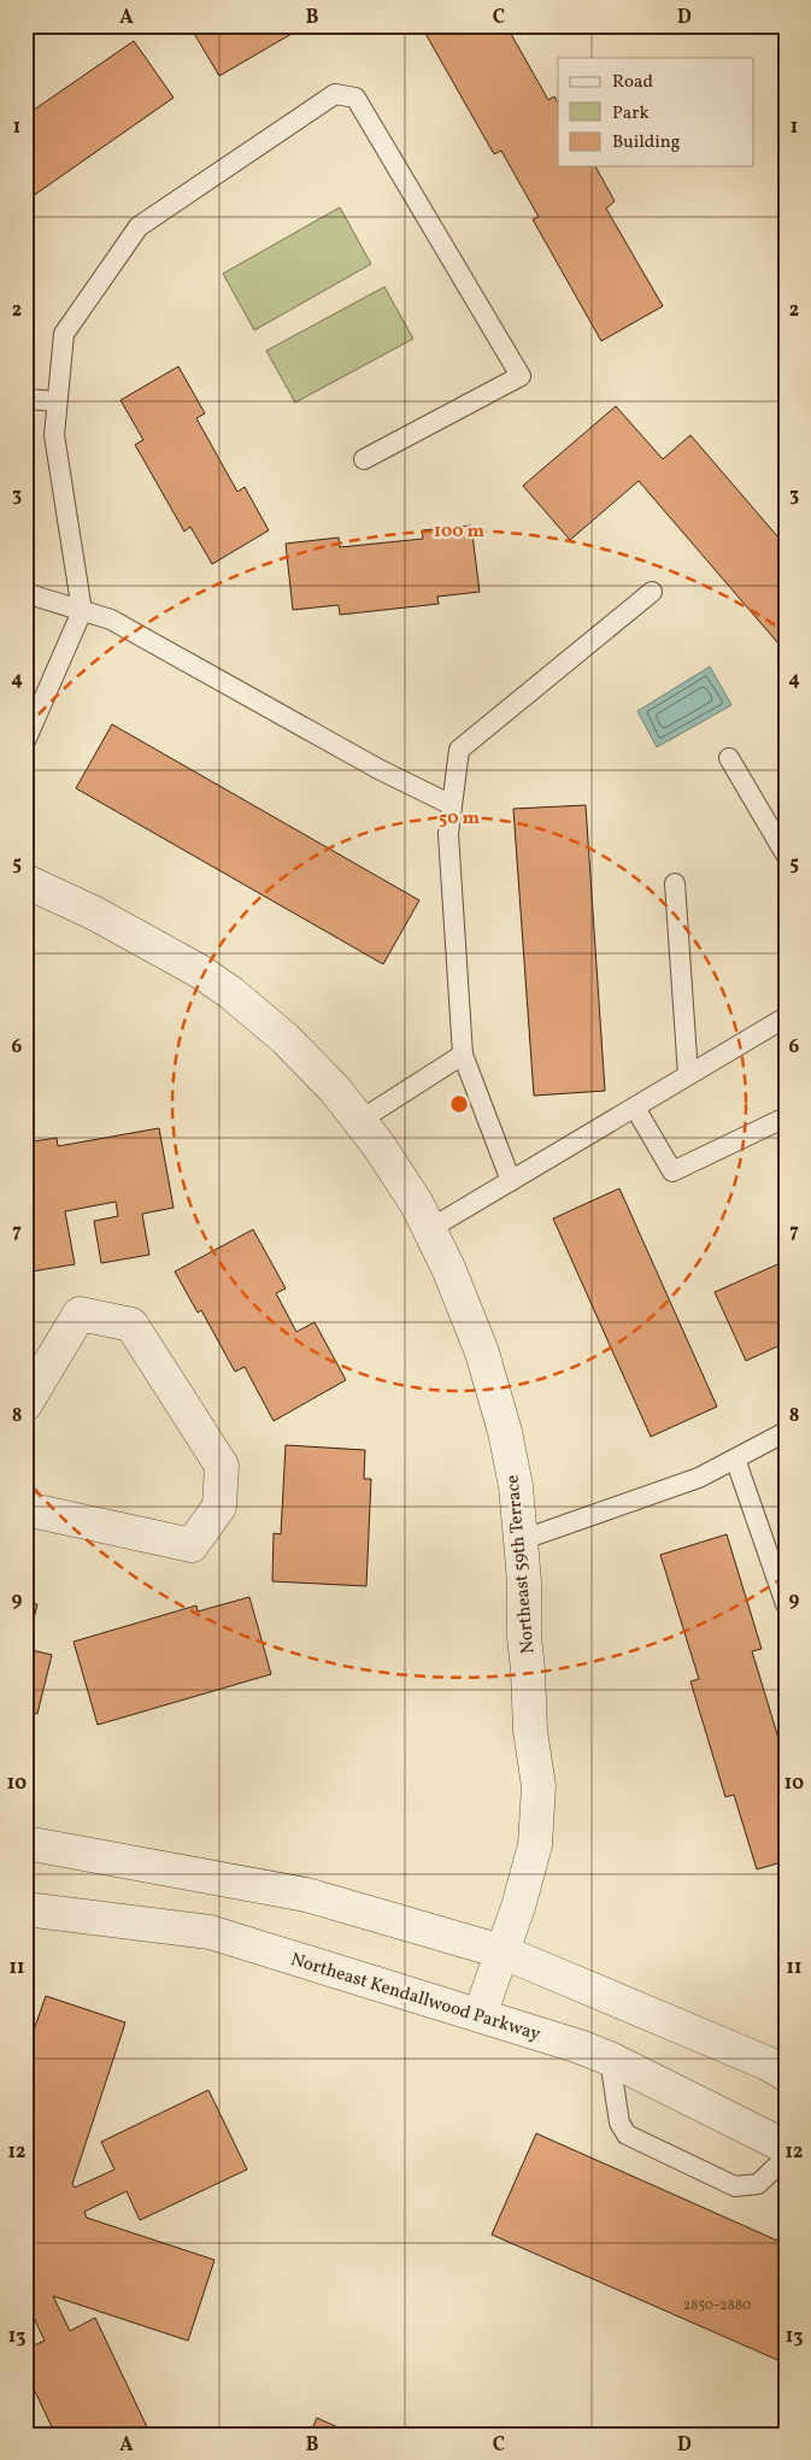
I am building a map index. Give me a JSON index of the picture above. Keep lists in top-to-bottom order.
{
  "streets": {
    "street": ["Northeast 59th Terrace", "Northeast Kendallwood Parkway"]
  },
  "crossings": [
    ["Northeast 59th Terrace", "Northeast Kendallwood Parkway"]
  ],
  "house_numbers": ["2850-2880"],
  "legend": ["Road", "Park", "Building"],
  "grid": {
    "columns": [
      "A",
      "B",
      "C",
      "D"
    ],
    "rows": [
      "1",
      "2",
      "3",
      "4",
      "5",
      "6",
      "7",
      "8",
      "9",
      "10",
      "11",
      "12",
      "13"
    ]
  },
  "rings": ["100 m", "50 m"]
}
